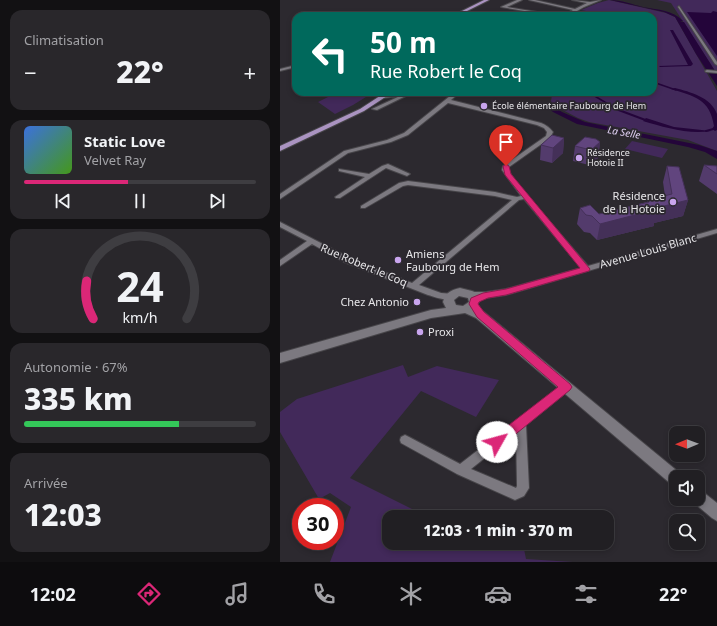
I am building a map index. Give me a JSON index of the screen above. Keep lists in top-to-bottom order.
{
  "streets": {
    "street": ["Avenue Louis Blanc", "Rue Robert le Coq"]
  },
  "crossings": [
    ["Avenue Louis Blanc", "Rue Robert le Coq"]
  ],
  "water": ["La Selle"],
  "places": [
    "École élémentaire Faubourg de Hem",
    "Résidence Hotoie II",
    "Résidence de la Hotoie",
    "Amiens Faubourg de Hem",
    "Chez Antonio",
    "Proxi"
  ],
  "north": "left",
  "page": {
    "tile": [
      "Climatisation",
      ["Autonomie · 67%", "335 km"],
      ["Arrivée", "12:03"]
    ],
    "turn": ["50 m", "Rue Robert le Coq"],
    "heat": ["−", "22°", "+"],
    "song": ["Static Love", "Velvet Ray"],
    "limit": "30",
    "trip": "12:03 · 1 min · 370 m",
    "tabs": ["12:02", "22°"],
    "gauge": ["24", "km/h"]
  }
}
